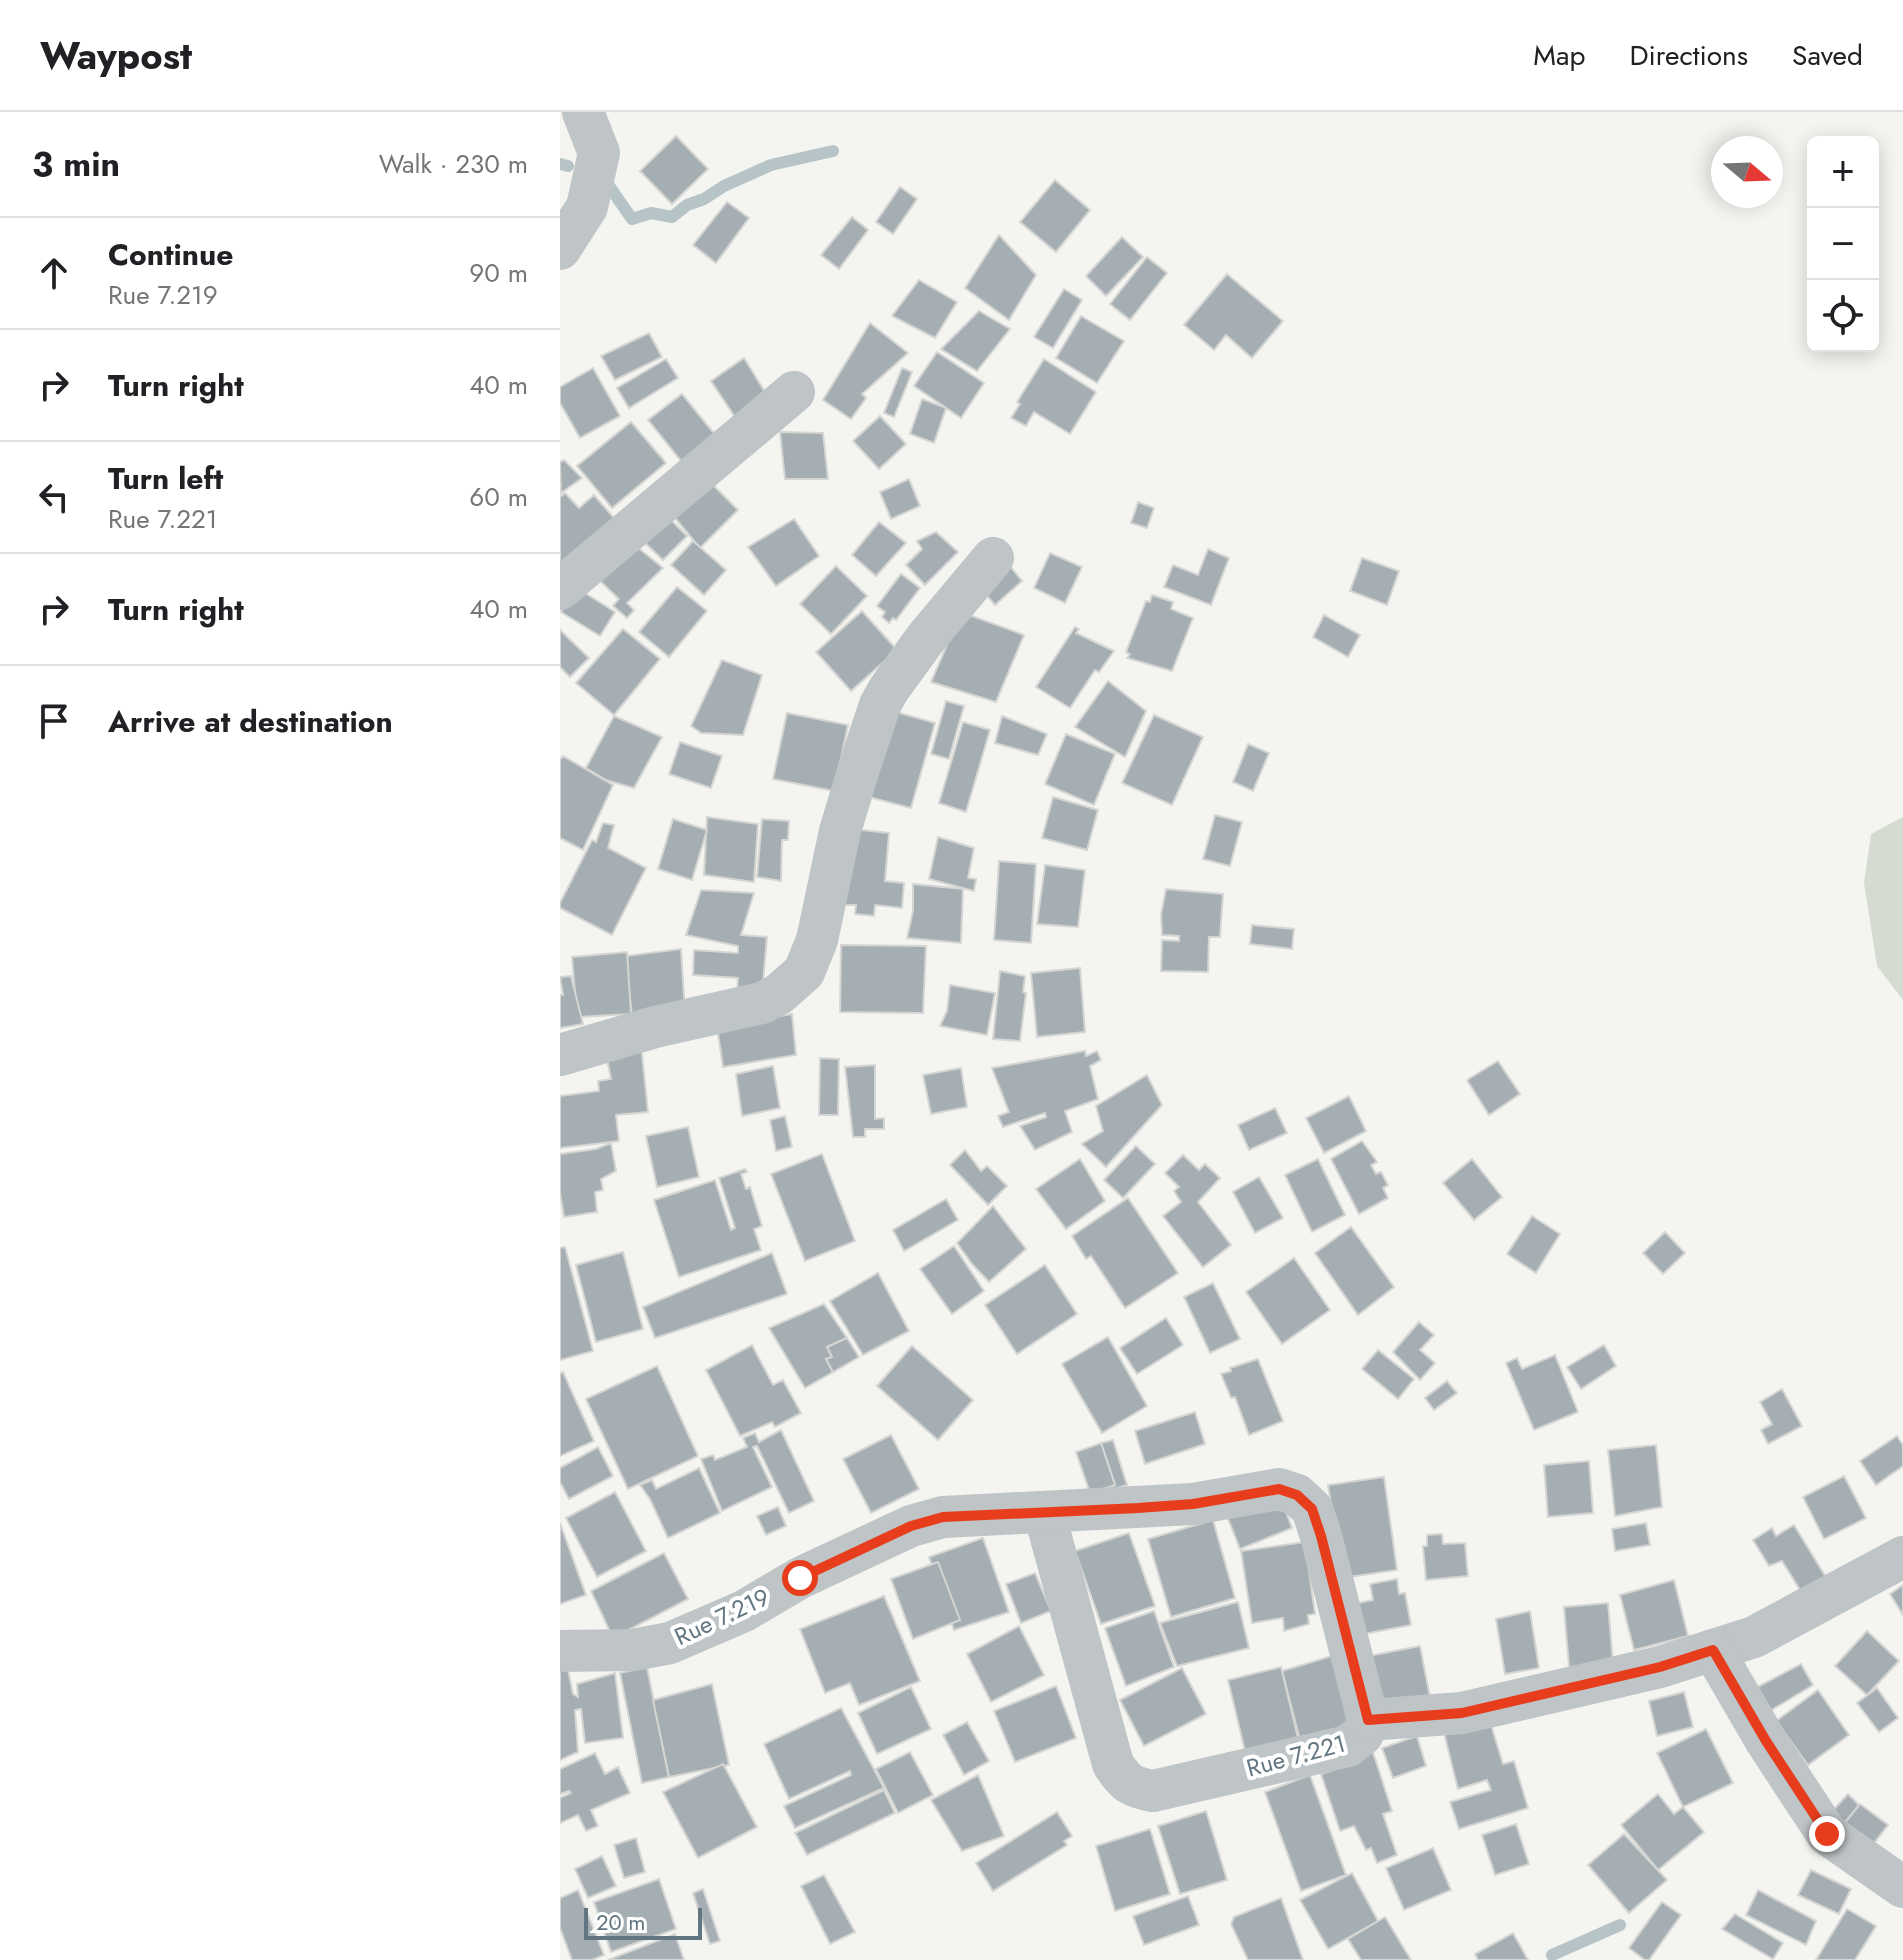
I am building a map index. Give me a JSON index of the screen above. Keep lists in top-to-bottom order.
{
  "streets": {
    "street": ["Rue 7.219", "Rue 7.221"]
  },
  "crossings": [
    ["Rue 7.219", "Rue 7.221"]
  ],
  "scale_bar": "20 m",
  "north": "right",
  "page": {
    "header": "Waypost",
    "nav": ["Map", "Directions", "Saved"],
    "heading": ["3 min", "Walk · 230 m"],
    "map_buttons": ["+", "−"],
    "list": [
      ["Continue", "Rue 7.219", "90 m"],
      ["Turn right", "40 m"],
      ["Turn left", "Rue 7.221", "60 m"],
      ["Turn right", "40 m"],
      "Arrive at destination"
    ],
    "scale": "20 m"
  }
}
